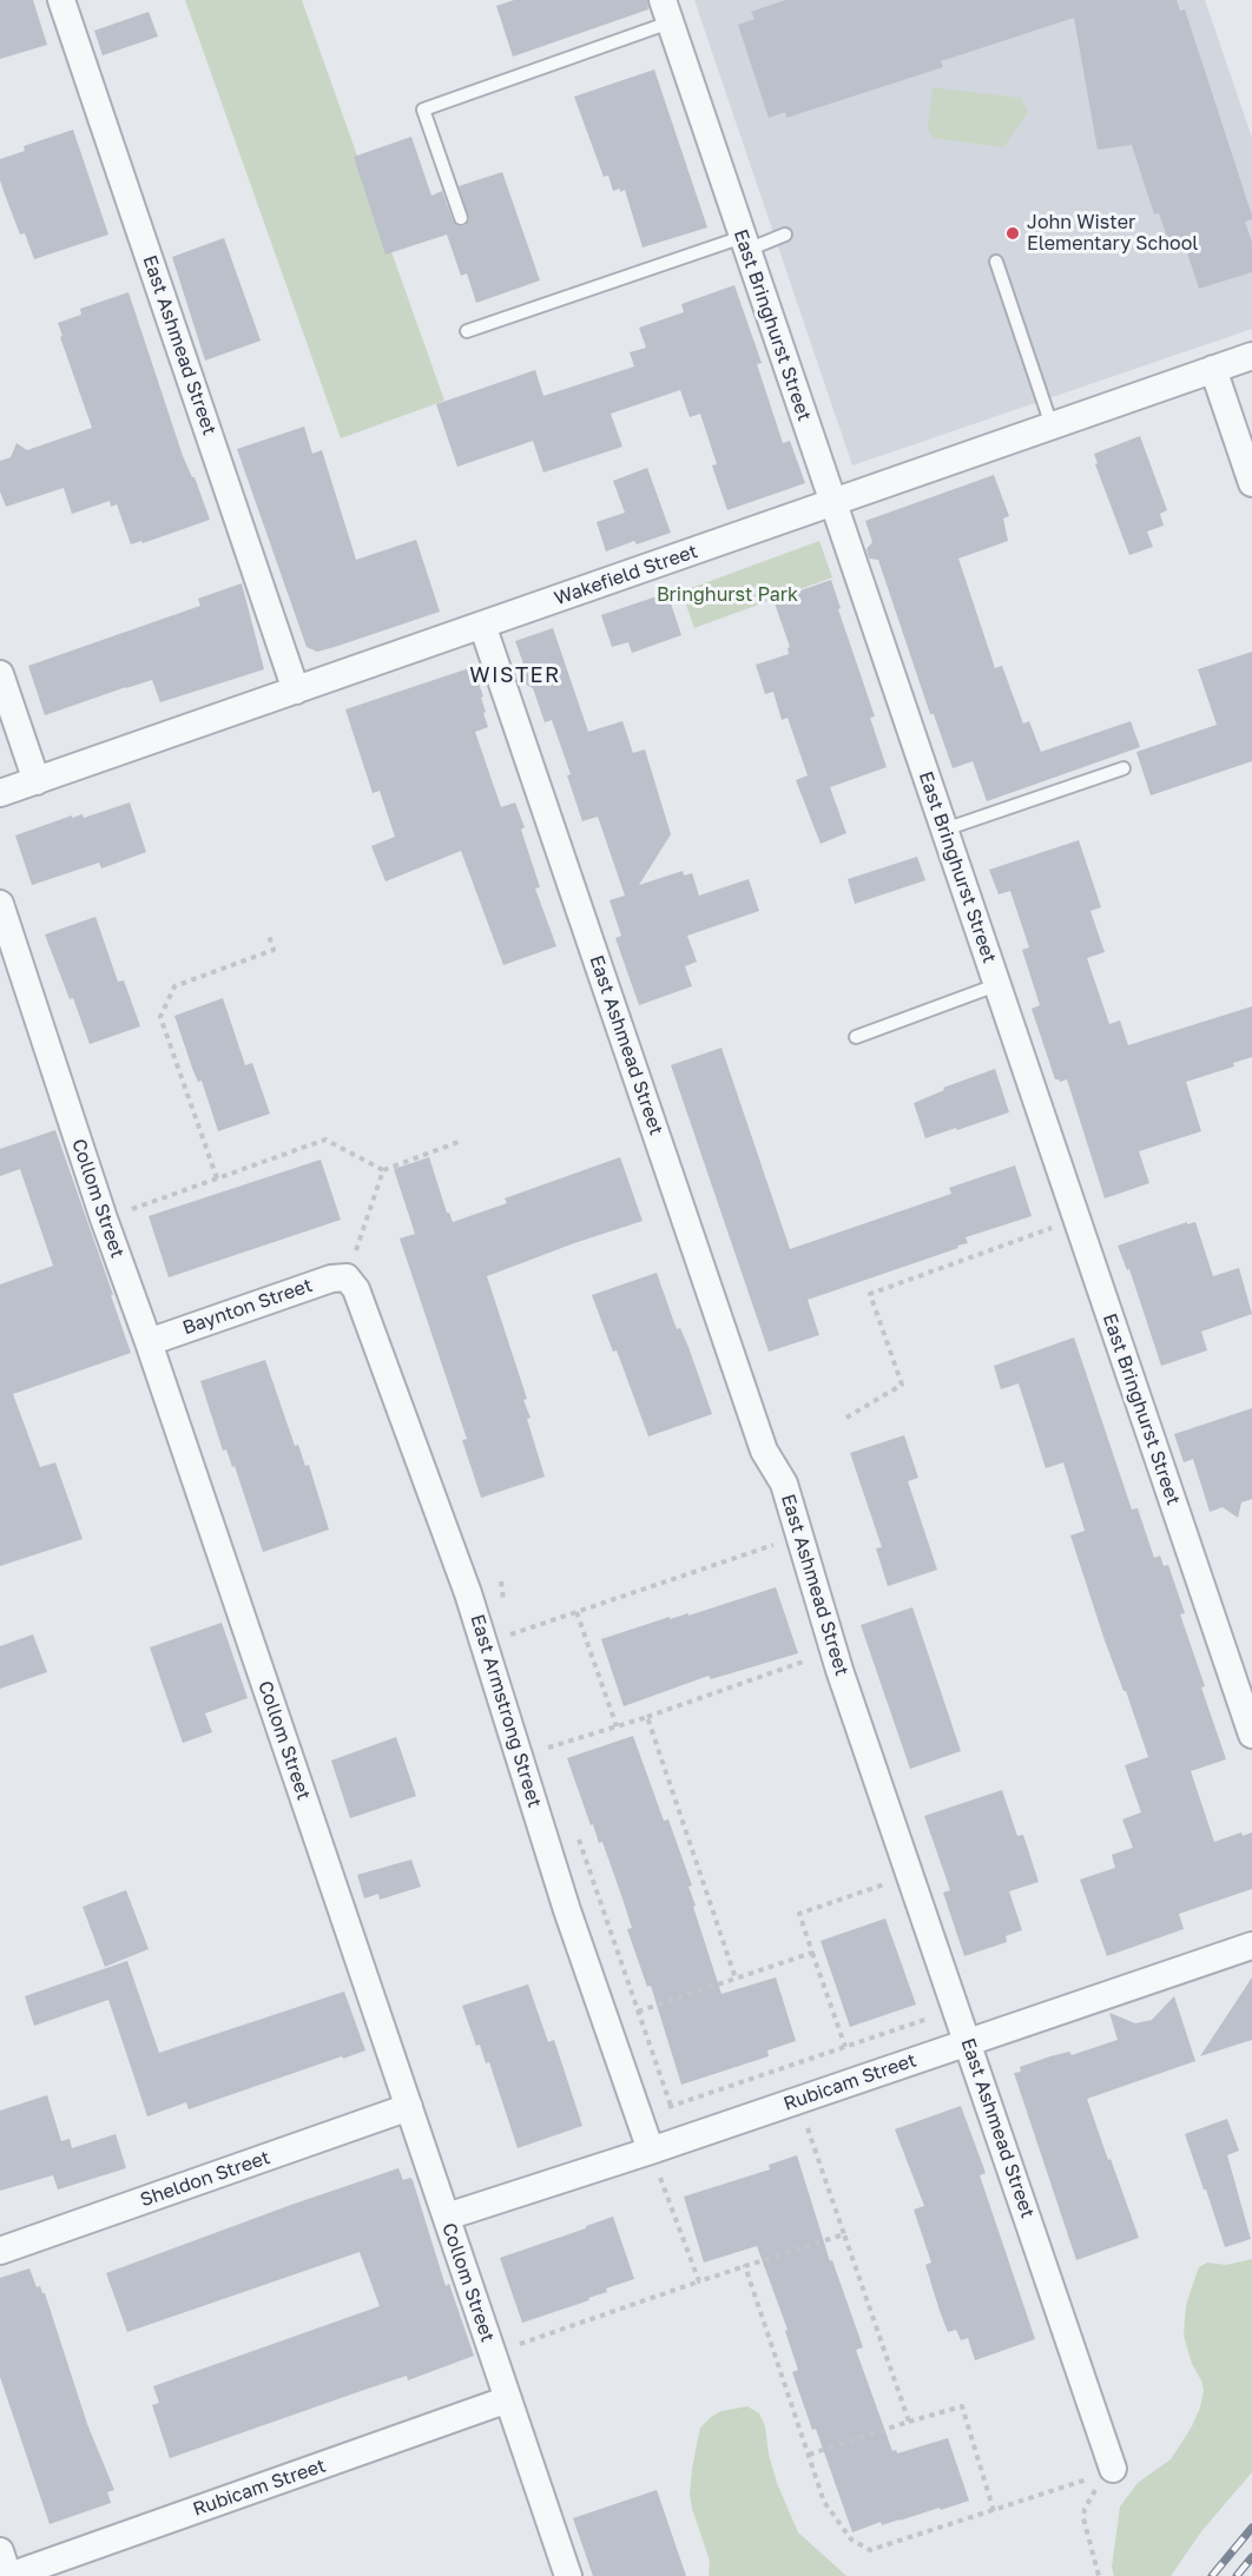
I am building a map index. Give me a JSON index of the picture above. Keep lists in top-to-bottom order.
{
  "streets": {
    "street": [
      "East Bringhurst Street",
      "East Ashmead Street",
      "Wakefield Street",
      "Collom Street",
      "Baynton Street",
      "East Armstrong Street",
      "Rubicam Street",
      "Sheldon Street"
    ]
  },
  "crossings": [
    ["East Bringhurst Street", "Wakefield Street"],
    ["East Ashmead Street", "Wakefield Street"],
    ["East Ashmead Street", "Rubicam Street"],
    ["Collom Street", "Baynton Street"],
    ["Collom Street", "Rubicam Street"],
    ["Collom Street", "Sheldon Street"],
    ["Baynton Street", "East Armstrong Street"],
    ["East Armstrong Street", "Rubicam Street"]
  ],
  "districts": ["WISTER"],
  "parks": ["Bringhurst Park"],
  "places": ["John Wister Elementary School"]
}
